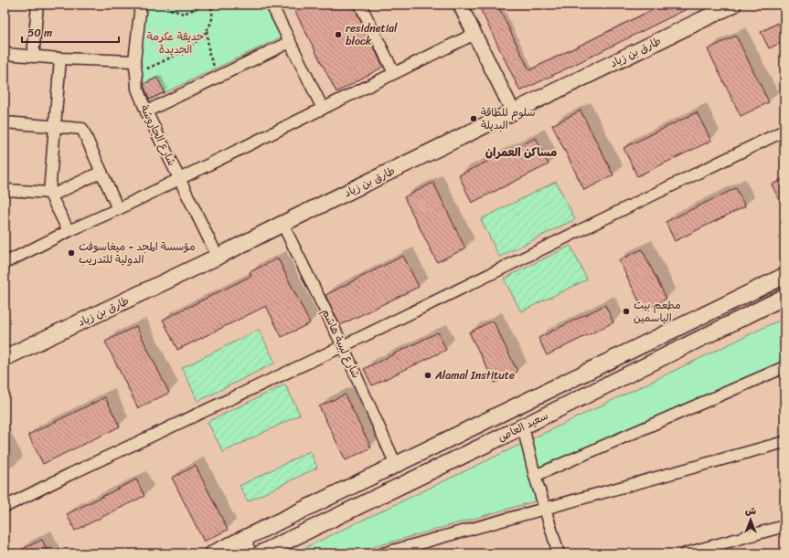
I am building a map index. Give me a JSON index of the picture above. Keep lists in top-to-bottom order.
{
  "streets": {
    "main road": ["طارق بن زياد", "سعيد العاص"],
    "street": ["شارع الجاروشة", "شارع لبيبة هاشم"]
  },
  "crossings": [
    ["طارق بن زياد", "شارع الجاروشة"],
    ["طارق بن زياد", "شارع لبيبة هاشم"]
  ],
  "districts": ["مساكن العمران"],
  "parks": ["حديقة عكرمة الجديدة"],
  "places": [
    "residnetial block",
    "سلوم للطاقة البديلة",
    "مؤسسة المجد - ميغاسوفت الدولية للتدريب",
    "مطعم بيت الياسمين",
    "Alamal Institute"
  ],
  "scale_bar": "50 m",
  "north": "top"
}
